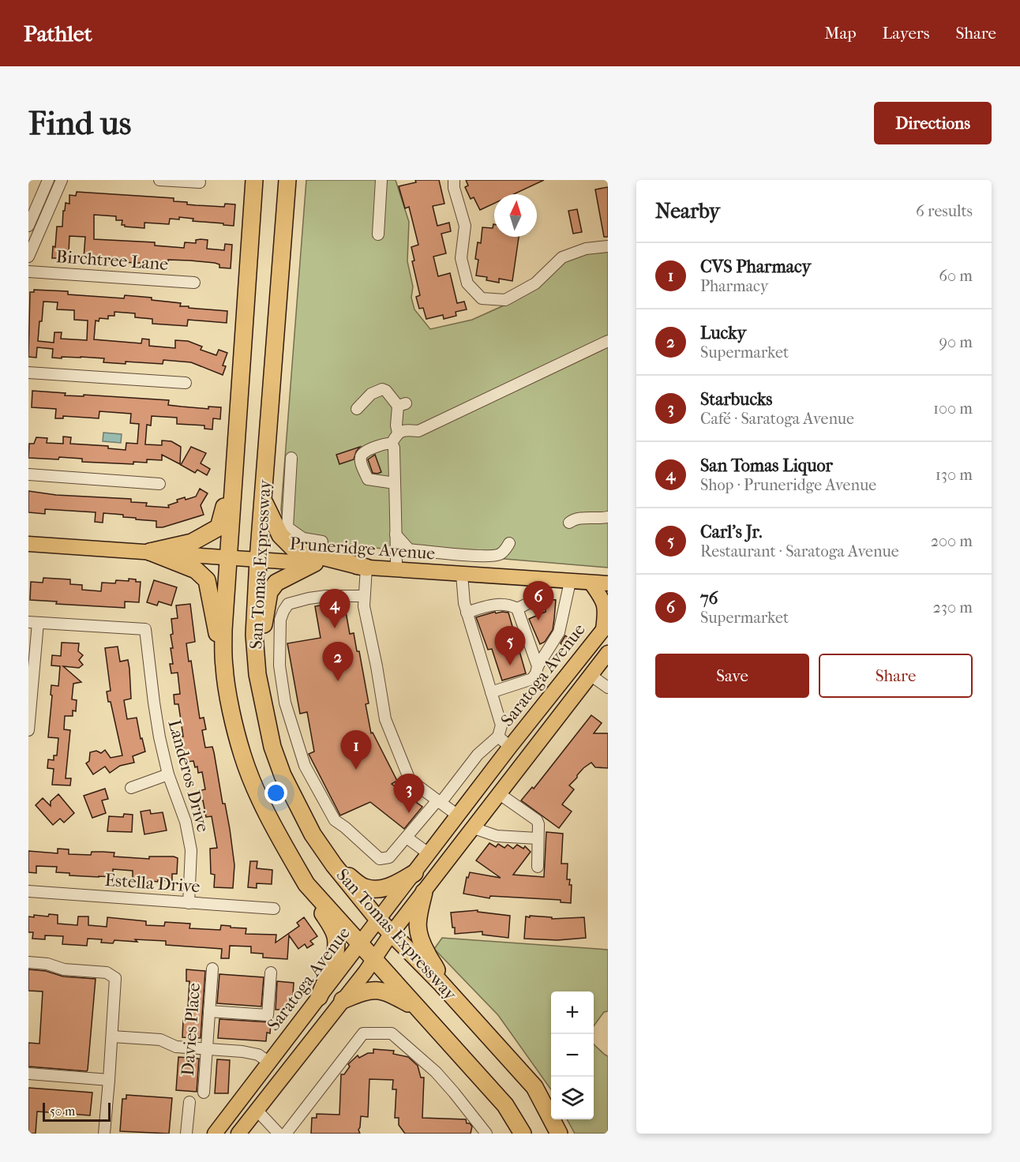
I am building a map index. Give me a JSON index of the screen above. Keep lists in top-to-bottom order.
{
  "streets": {
    "highway": ["San Tomas Expressway"],
    "main road": ["Pruneridge Avenue", "Saratoga Avenue"],
    "street": [
      "Birchtree Lane",
      "Landeros Drive",
      "Estella Drive",
      "Davies Place"
    ]
  },
  "crossings": [
    ["Pruneridge Avenue", "San Tomas Expressway"],
    ["San Tomas Expressway", "Saratoga Avenue"],
    ["Landeros Drive", "Estella Drive"]
  ],
  "scale_bar": "50 m",
  "north": "top",
  "page": {
    "header": "Pathlet",
    "nav": ["Map", "Layers", "Share"],
    "buttons": [
      "Directions",
      ["Save", "Share"]
    ],
    "title": "Find us",
    "heading": ["Nearby", "6 results"],
    "list": [
      {
        "mark": "1",
        "name": "CVS Pharmacy",
        "note": "Pharmacy",
        "value": "60 m"
      },
      {
        "mark": "2",
        "name": "Lucky",
        "note": "Supermarket",
        "value": "90 m"
      },
      {
        "mark": "3",
        "name": "Starbucks",
        "note": "Café · Saratoga Avenue",
        "value": "100 m"
      },
      {
        "mark": "4",
        "name": "San Tomas Liquor",
        "note": "Shop · Pruneridge Avenue",
        "value": "130 m"
      },
      {
        "mark": "5",
        "name": "Carl's Jr.",
        "note": "Restaurant · Saratoga Avenue",
        "value": "200 m"
      },
      {
        "mark": "6",
        "name": "76",
        "note": "Supermarket",
        "value": "230 m"
      }
    ],
    "pins": [
      "6",
      "4",
      "5",
      "2",
      "1",
      "3"
    ],
    "map_buttons": ["+", "−"],
    "scale": "50 m"
  }
}
